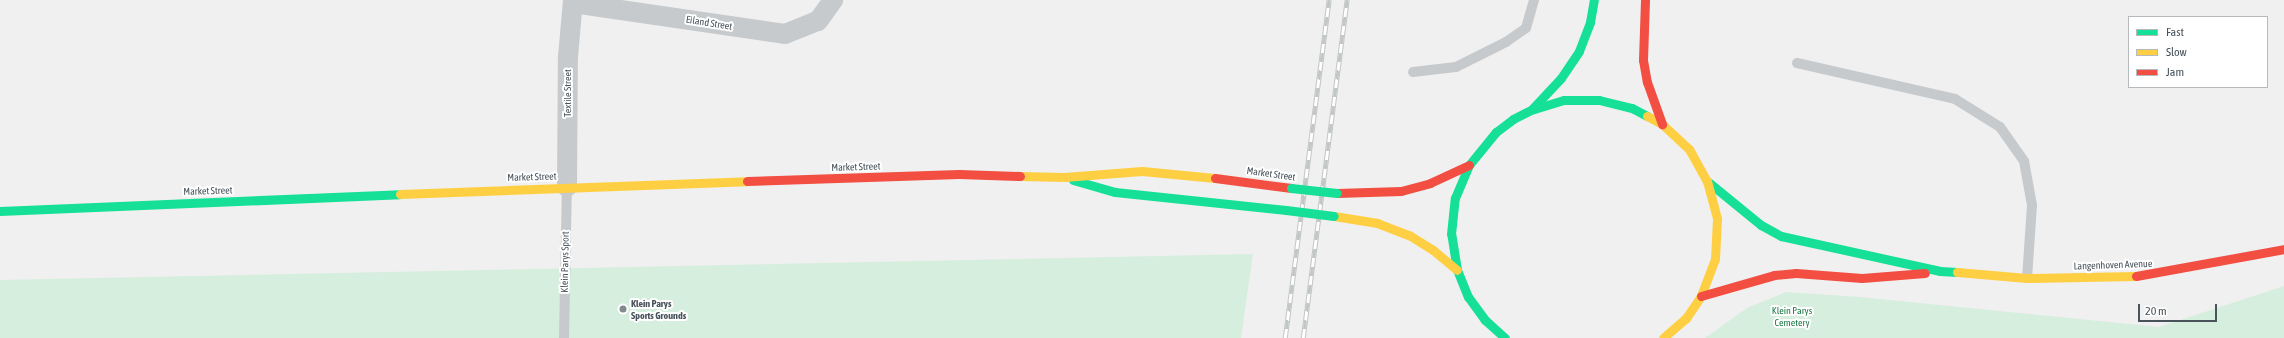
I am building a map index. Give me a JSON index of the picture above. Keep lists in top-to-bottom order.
{
  "streets": {
    "main road": ["Market Street", "Langenhoven Avenue"],
    "street": ["Eiland Street", "Textile Street"],
    "lane": ["Klein Parys Sport"]
  },
  "crossings": [
    ["Eiland Street", "Textile Street"],
    ["Textile Street", "Market Street"],
    ["Textile Street", "Klein Parys Sport"],
    ["Market Street", "Klein Parys Sport"]
  ],
  "parks": ["Klein Parys Cemetery"],
  "places": ["Klein Parys Sports Grounds"],
  "legend": ["Fast", "Slow", "Jam"],
  "scale_bar": "20 m"
}
